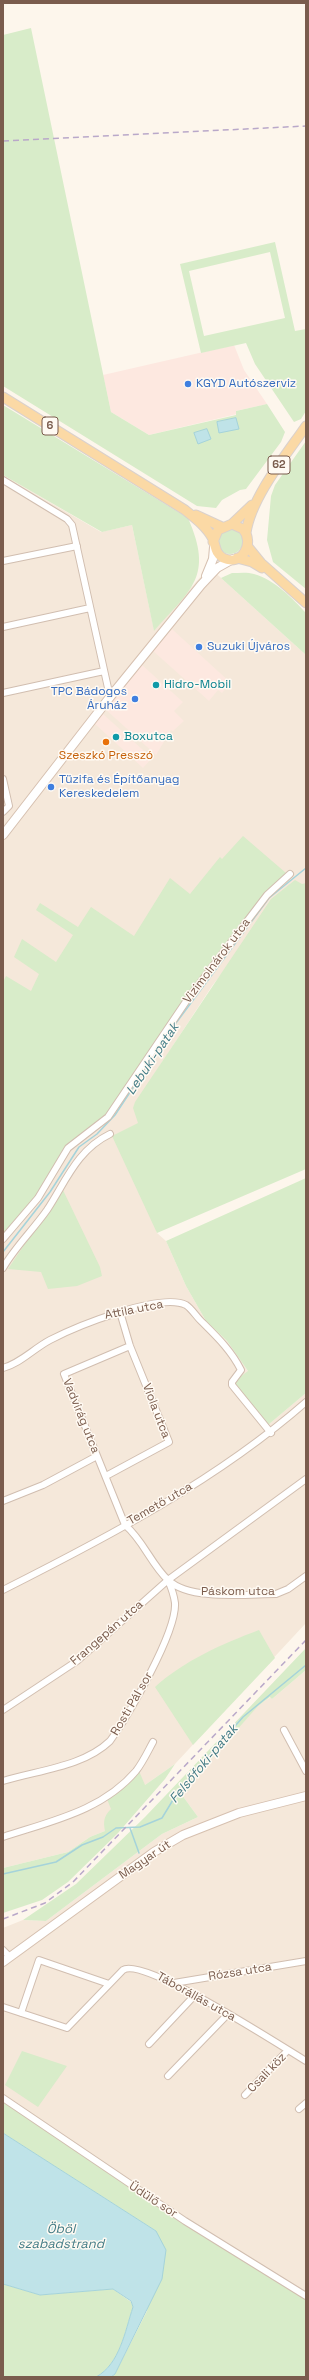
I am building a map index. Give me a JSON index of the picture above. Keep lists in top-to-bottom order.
{
  "streets": {
    "main road": ["6", "62"],
    "street": [
      "Vizimolnárok utca",
      "Attila utca",
      "Viola utca",
      "Vadvirág utca",
      "Temető utca",
      "Páskom utca",
      "Frangepán utca",
      "Rosti Pál sor",
      "Magyar út",
      "Rózsa utca",
      "Táborállás utca",
      "Csali köz",
      "Üdülő sor"
    ]
  },
  "crossings": [
    ["6", "62"],
    ["Attila utca", "Viola utca"],
    ["Attila utca", "Temető utca"],
    ["Viola utca", "Vadvirág utca"],
    ["Vadvirág utca", "Temető utca"],
    ["Páskom utca", "Frangepán utca"],
    ["Páskom utca", "Rosti Pál sor"],
    ["Frangepán utca", "Rosti Pál sor"],
    ["Rózsa utca", "Táborállás utca"],
    ["Táborállás utca", "Csali köz"]
  ],
  "water": ["Lebuki-patak", "Felsőfoki-patak", "Öböl szabadstrand"],
  "places": [
    "KGYD Autószerviz",
    "Suzuki Újváros",
    "Hidro-Mobil",
    "TPC Bádogos Áruház",
    "Boxutca",
    "Szeszkó Presszó",
    "Tüzifa és Építőanyag Kereskedelem"
  ]
}
